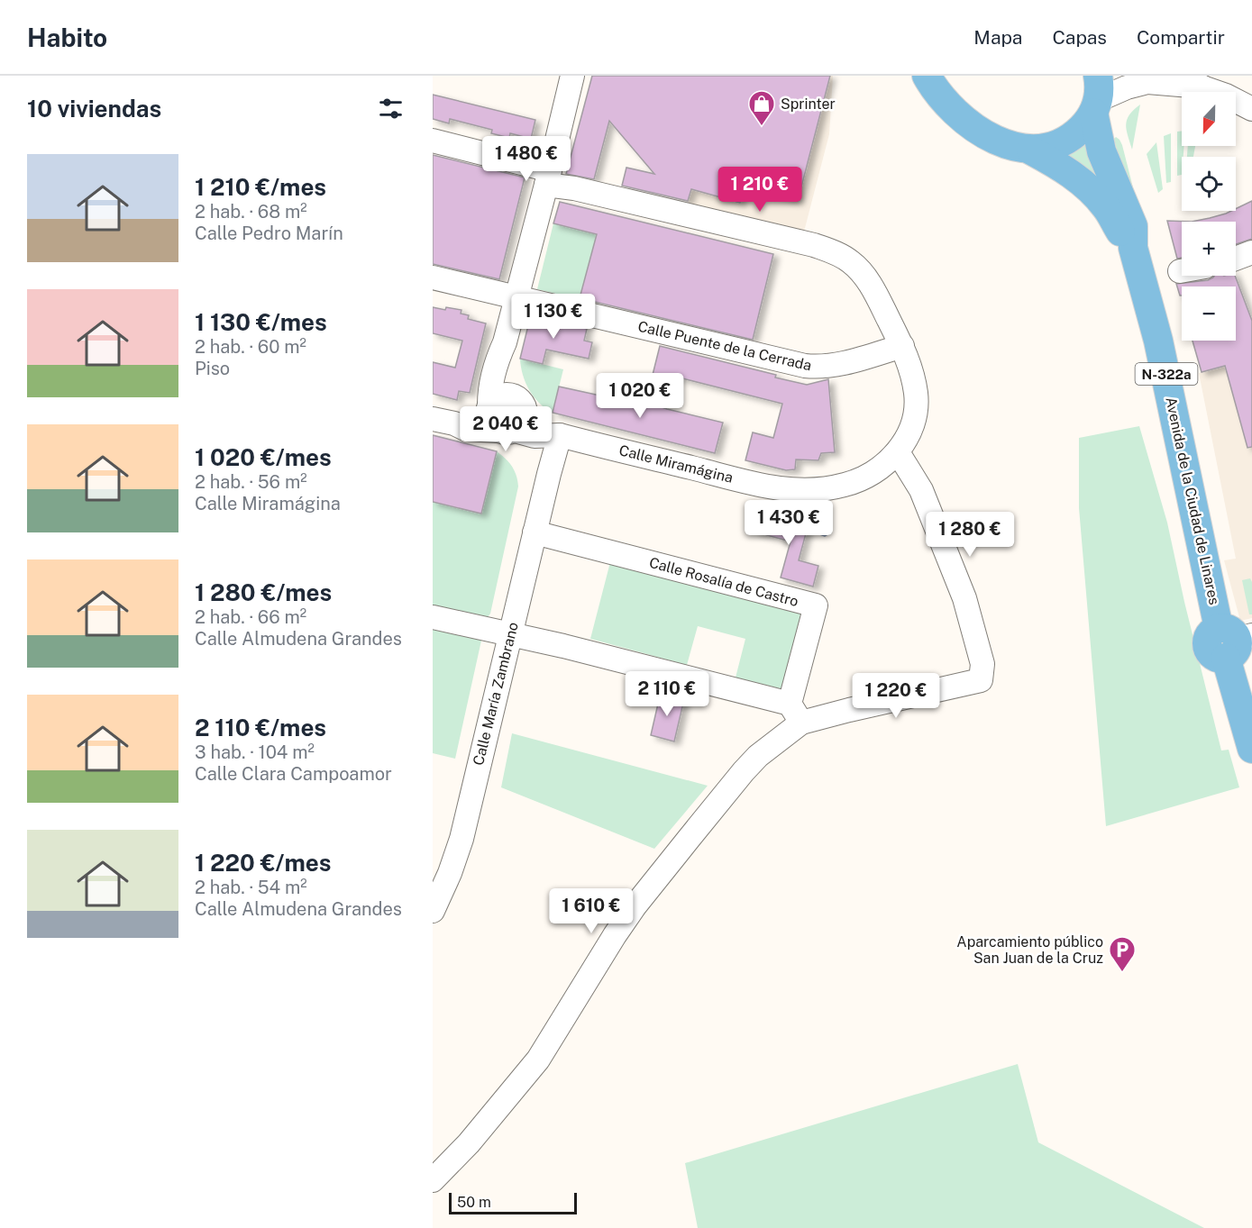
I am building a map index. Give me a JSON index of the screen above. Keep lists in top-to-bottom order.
{
  "streets": {
    "main road": ["N-322a", "Avenida de la Ciudad de Linares"],
    "street": [
      "Calle Puente de la Cerrada",
      "Calle Miramágina",
      "Calle Rosalía de Castro",
      "Calle María Zambrano"
    ]
  },
  "crossings": [
    ["Calle Puente de la Cerrada", "Calle Miramágina"],
    ["N-322a", "Avenida de la Ciudad de Linares"],
    ["Calle Miramágina", "Calle María Zambrano"],
    ["Calle Rosalía de Castro", "Calle María Zambrano"]
  ],
  "places": {
    "shop": ["Sprinter"],
    "parking": ["Aparcamiento público San Juan de la Cruz"]
  },
  "scale_bar": "50 m",
  "north": "bottom",
  "page": {
    "header": "Habito",
    "nav": ["Mapa", "Capas", "Compartir"],
    "heading": "10 viviendas",
    "map_buttons": ["+", "−"],
    "price": [
      "1 480 €",
      "1 210 €",
      "1 130 €",
      "1 020 €",
      "2 040 €",
      "1 430 €",
      "1 280 €",
      "2 110 €",
      "1 220 €",
      "1 610 €"
    ],
    "list": [
      {
        "name": "1 210 €/mes",
        "note": "2 hab. · 68 m² · Calle Pedro Marín"
      },
      {
        "name": "1 130 €/mes",
        "note": "2 hab. · 60 m² · Piso"
      },
      {
        "name": "1 020 €/mes",
        "note": "2 hab. · 56 m² · Calle Miramágina"
      },
      {
        "name": "1 280 €/mes",
        "note": "2 hab. · 66 m² · Calle Almudena Grandes"
      },
      {
        "name": "2 110 €/mes",
        "note": "3 hab. · 104 m² · Calle Clara Campoamor"
      },
      {
        "name": "1 220 €/mes",
        "note": "2 hab. · 54 m² · Calle Almudena Grandes"
      }
    ],
    "scale": "50 m"
  }
}
